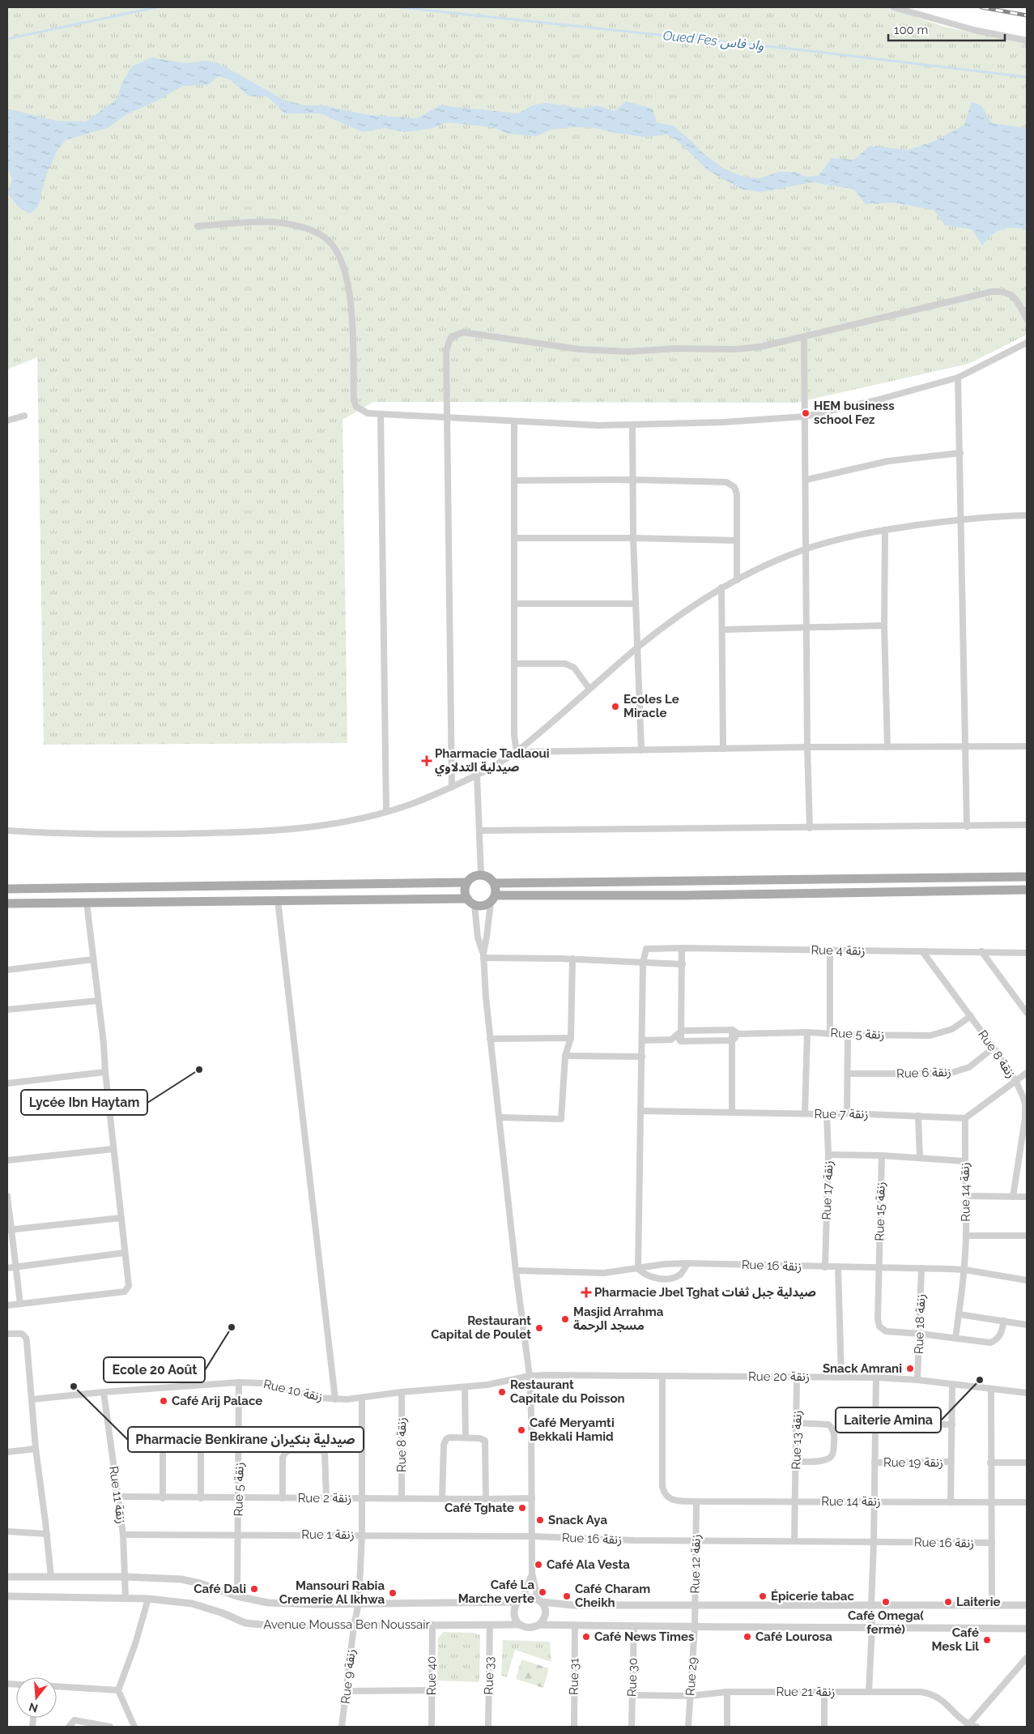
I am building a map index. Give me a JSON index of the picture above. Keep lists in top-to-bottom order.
{
  "streets": {
    "street": [
      "Rue 4 زنقة",
      "Rue 5 زنقة",
      "Rue 8 زنقة",
      "Rue 6 زنقة",
      "Rue 7 زنقة",
      "Rue 17 زنقة",
      "Rue 14 زنقة",
      "Rue 15 زنقة",
      "Rue 16 زنقة",
      "Rue 18 زنقة",
      "Rue 20 زنقة",
      "Rue 10 زنقة",
      "Rue 13 زنقة",
      "Rue 19 زنقة",
      "Rue 11 زنقة",
      "Rue 2 زنقة",
      "Rue 1 زنقة",
      "Rue 12 زنقة",
      "Avenue Moussa Ben Noussair",
      "Rue 40",
      "Rue 33",
      "Rue 9 زنقة",
      "Rue 31",
      "Rue 29",
      "Rue 30",
      "Rue 21 زنقة"
    ]
  },
  "crossings": [
    ["Rue 4 زنقة", "Rue 8 زنقة"],
    ["Rue 5 زنقة", "Rue 8 زنقة"],
    ["Rue 5 زنقة", "Rue 10 زنقة"],
    ["Rue 5 زنقة", "Rue 2 زنقة"],
    ["Rue 5 زنقة", "Rue 1 زنقة"],
    ["Rue 5 زنقة", "Avenue Moussa Ben Noussair"],
    ["Rue 8 زنقة", "Rue 6 زنقة"],
    ["Rue 8 زنقة", "Rue 10 زنقة"],
    ["Rue 8 زنقة", "Rue 2 زنقة"],
    ["Rue 7 زنقة", "Rue 17 زنقة"],
    ["Rue 7 زنقة", "Rue 14 زنقة"],
    ["Rue 17 زنقة", "Rue 16 زنقة"],
    ["Rue 14 زنقة", "Rue 16 زنقة"],
    ["Rue 14 زنقة", "Rue 20 زنقة"],
    ["Rue 14 زنقة", "Rue 13 زنقة"],
    ["Rue 14 زنقة", "Rue 12 زنقة"],
    ["Rue 15 زنقة", "Rue 16 زنقة"],
    ["Rue 16 زنقة", "Rue 18 زنقة"],
    ["Rue 16 زنقة", "Rue 13 زنقة"],
    ["Rue 16 زنقة", "Rue 1 زنقة"],
    ["Rue 16 زنقة", "Rue 12 زنقة"],
    ["Rue 18 زنقة", "Rue 20 زنقة"],
    ["Rue 20 زنقة", "Rue 10 زنقة"],
    ["Rue 20 زنقة", "Rue 13 زنقة"],
    ["Rue 10 زنقة", "Rue 11 زنقة"],
    ["Rue 11 زنقة", "Rue 2 زنقة"],
    ["Rue 11 زنقة", "Rue 1 زنقة"],
    ["Rue 11 زنقة", "Avenue Moussa Ben Noussair"],
    ["Rue 12 زنقة", "Rue 29"],
    ["Avenue Moussa Ben Noussair", "Rue 40"],
    ["Avenue Moussa Ben Noussair", "Rue 33"],
    ["Avenue Moussa Ben Noussair", "Rue 9 زنقة"],
    ["Rue 29", "Rue 21 زنقة"],
    ["Rue 30", "Rue 21 زنقة"]
  ],
  "water": ["Oued Fes واد فاس"],
  "places": {
    "other": [
      "HEM business school Fez",
      "Ecoles Le Miracle",
      "Lycée Ibn Haytam",
      "Masjid Arrahma مسجد الرحمة",
      "Ecole 20 Août",
      "Restaurant Capital de Poulet",
      "Snack Amrani",
      "Laiterie Amina",
      "Pharmacie Benkirane صيدلية بنكيران",
      "Restaurant Capitale du Poisson",
      "Café Arij Palace",
      "Café Meryamti Bekkali Hamid",
      "Café Tghate",
      "Snack Aya",
      "Café Ala Vesta",
      "Café Dali",
      "Café La Marche verte",
      "Mansouri Rabia Cremerie Al Ikhwa",
      "Café Charam Cheikh",
      "Épicerie tabac",
      "Café Omega( fermé)",
      "Laiterie",
      "Café News Times",
      "Café Lourosa",
      "Café Mesk Lil"
    ],
    "health": ["Pharmacie Tadlaoui صيدلية التدلاوي", "Pharmacie Jbel Tghat صيدلية جبل ثغات"]
  },
  "scale_bar": "100 m",
  "north": "bottom"
}
